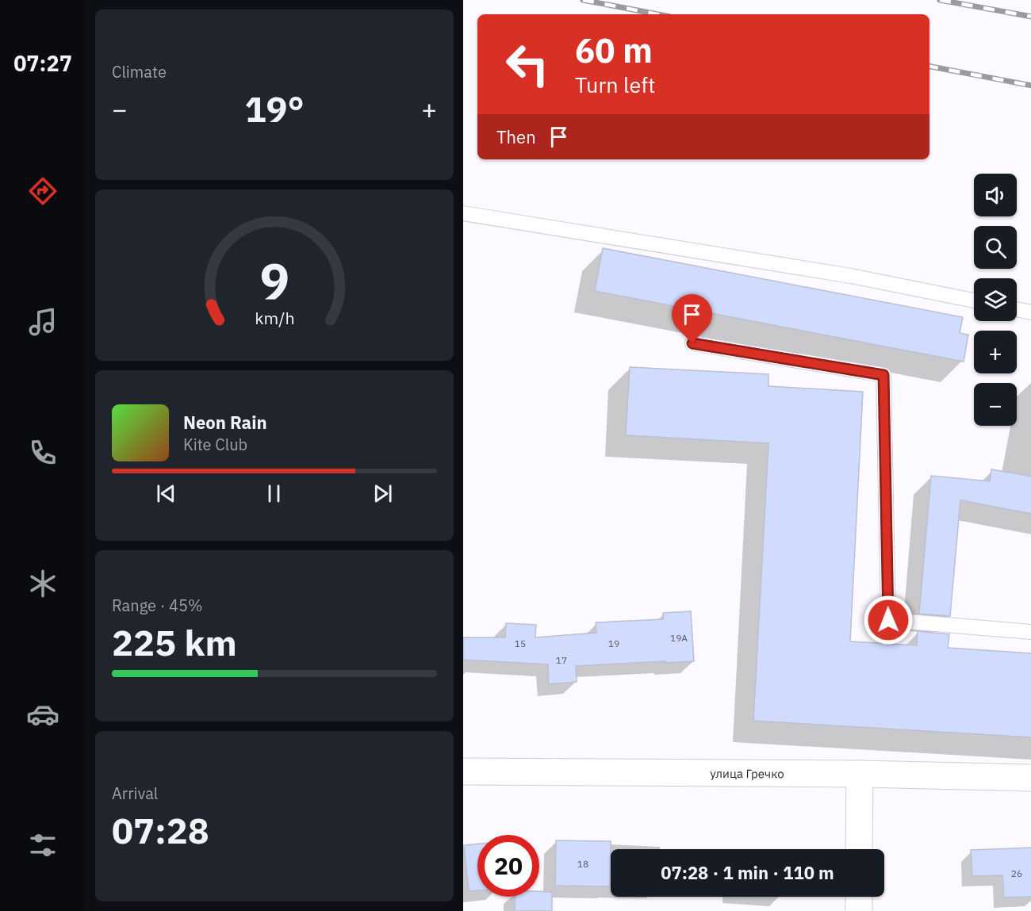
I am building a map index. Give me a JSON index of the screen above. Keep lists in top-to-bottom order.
{
  "streets": {
    "street": ["улица Гречко"]
  },
  "house_numbers": [
    "19А",
    "15",
    "19",
    "17",
    "18",
    "26"
  ],
  "page": {
    "tabs": "07:27",
    "tile": [
      "Climate",
      ["Range · 45%", "225 km"],
      ["Arrival", "07:28"]
    ],
    "turn": ["60 m", "Turn left"],
    "heat": ["−", "19°", "+"],
    "then": "Then",
    "map_buttons": ["+", "−"],
    "song": ["Neon Rain", "Kite Club"],
    "limit": "20",
    "trip": "07:28 · 1 min · 110 m",
    "gauge": ["9", "km/h"]
  }
}
